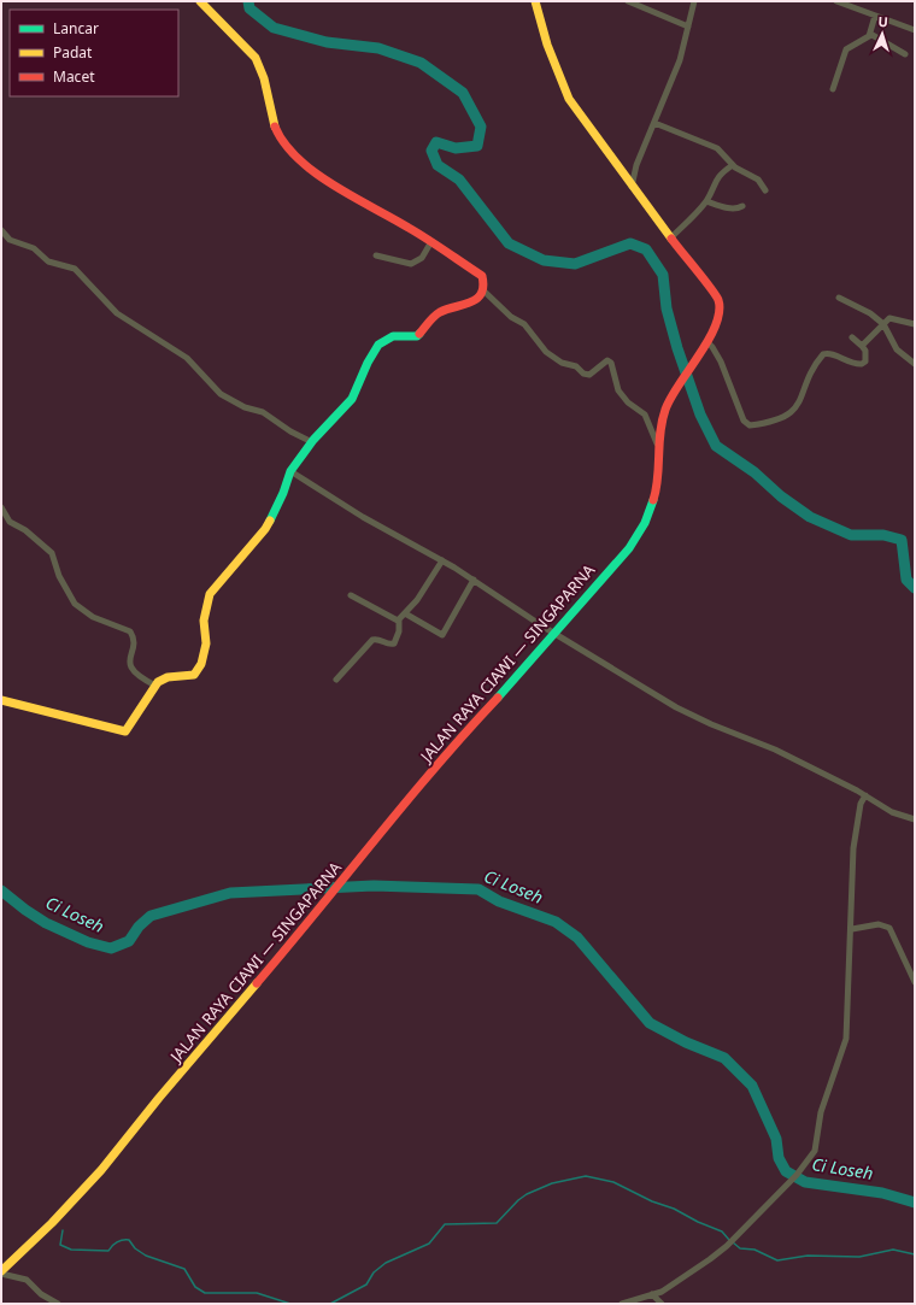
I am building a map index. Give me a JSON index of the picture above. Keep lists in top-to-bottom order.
{
  "streets": {
    "main road": ["JALAN RAYA CIAWI — SINGAPARNA"]
  },
  "water": ["Ci Loseh"],
  "legend": ["Lancar", "Padat", "Macet"],
  "north": "top"
}
